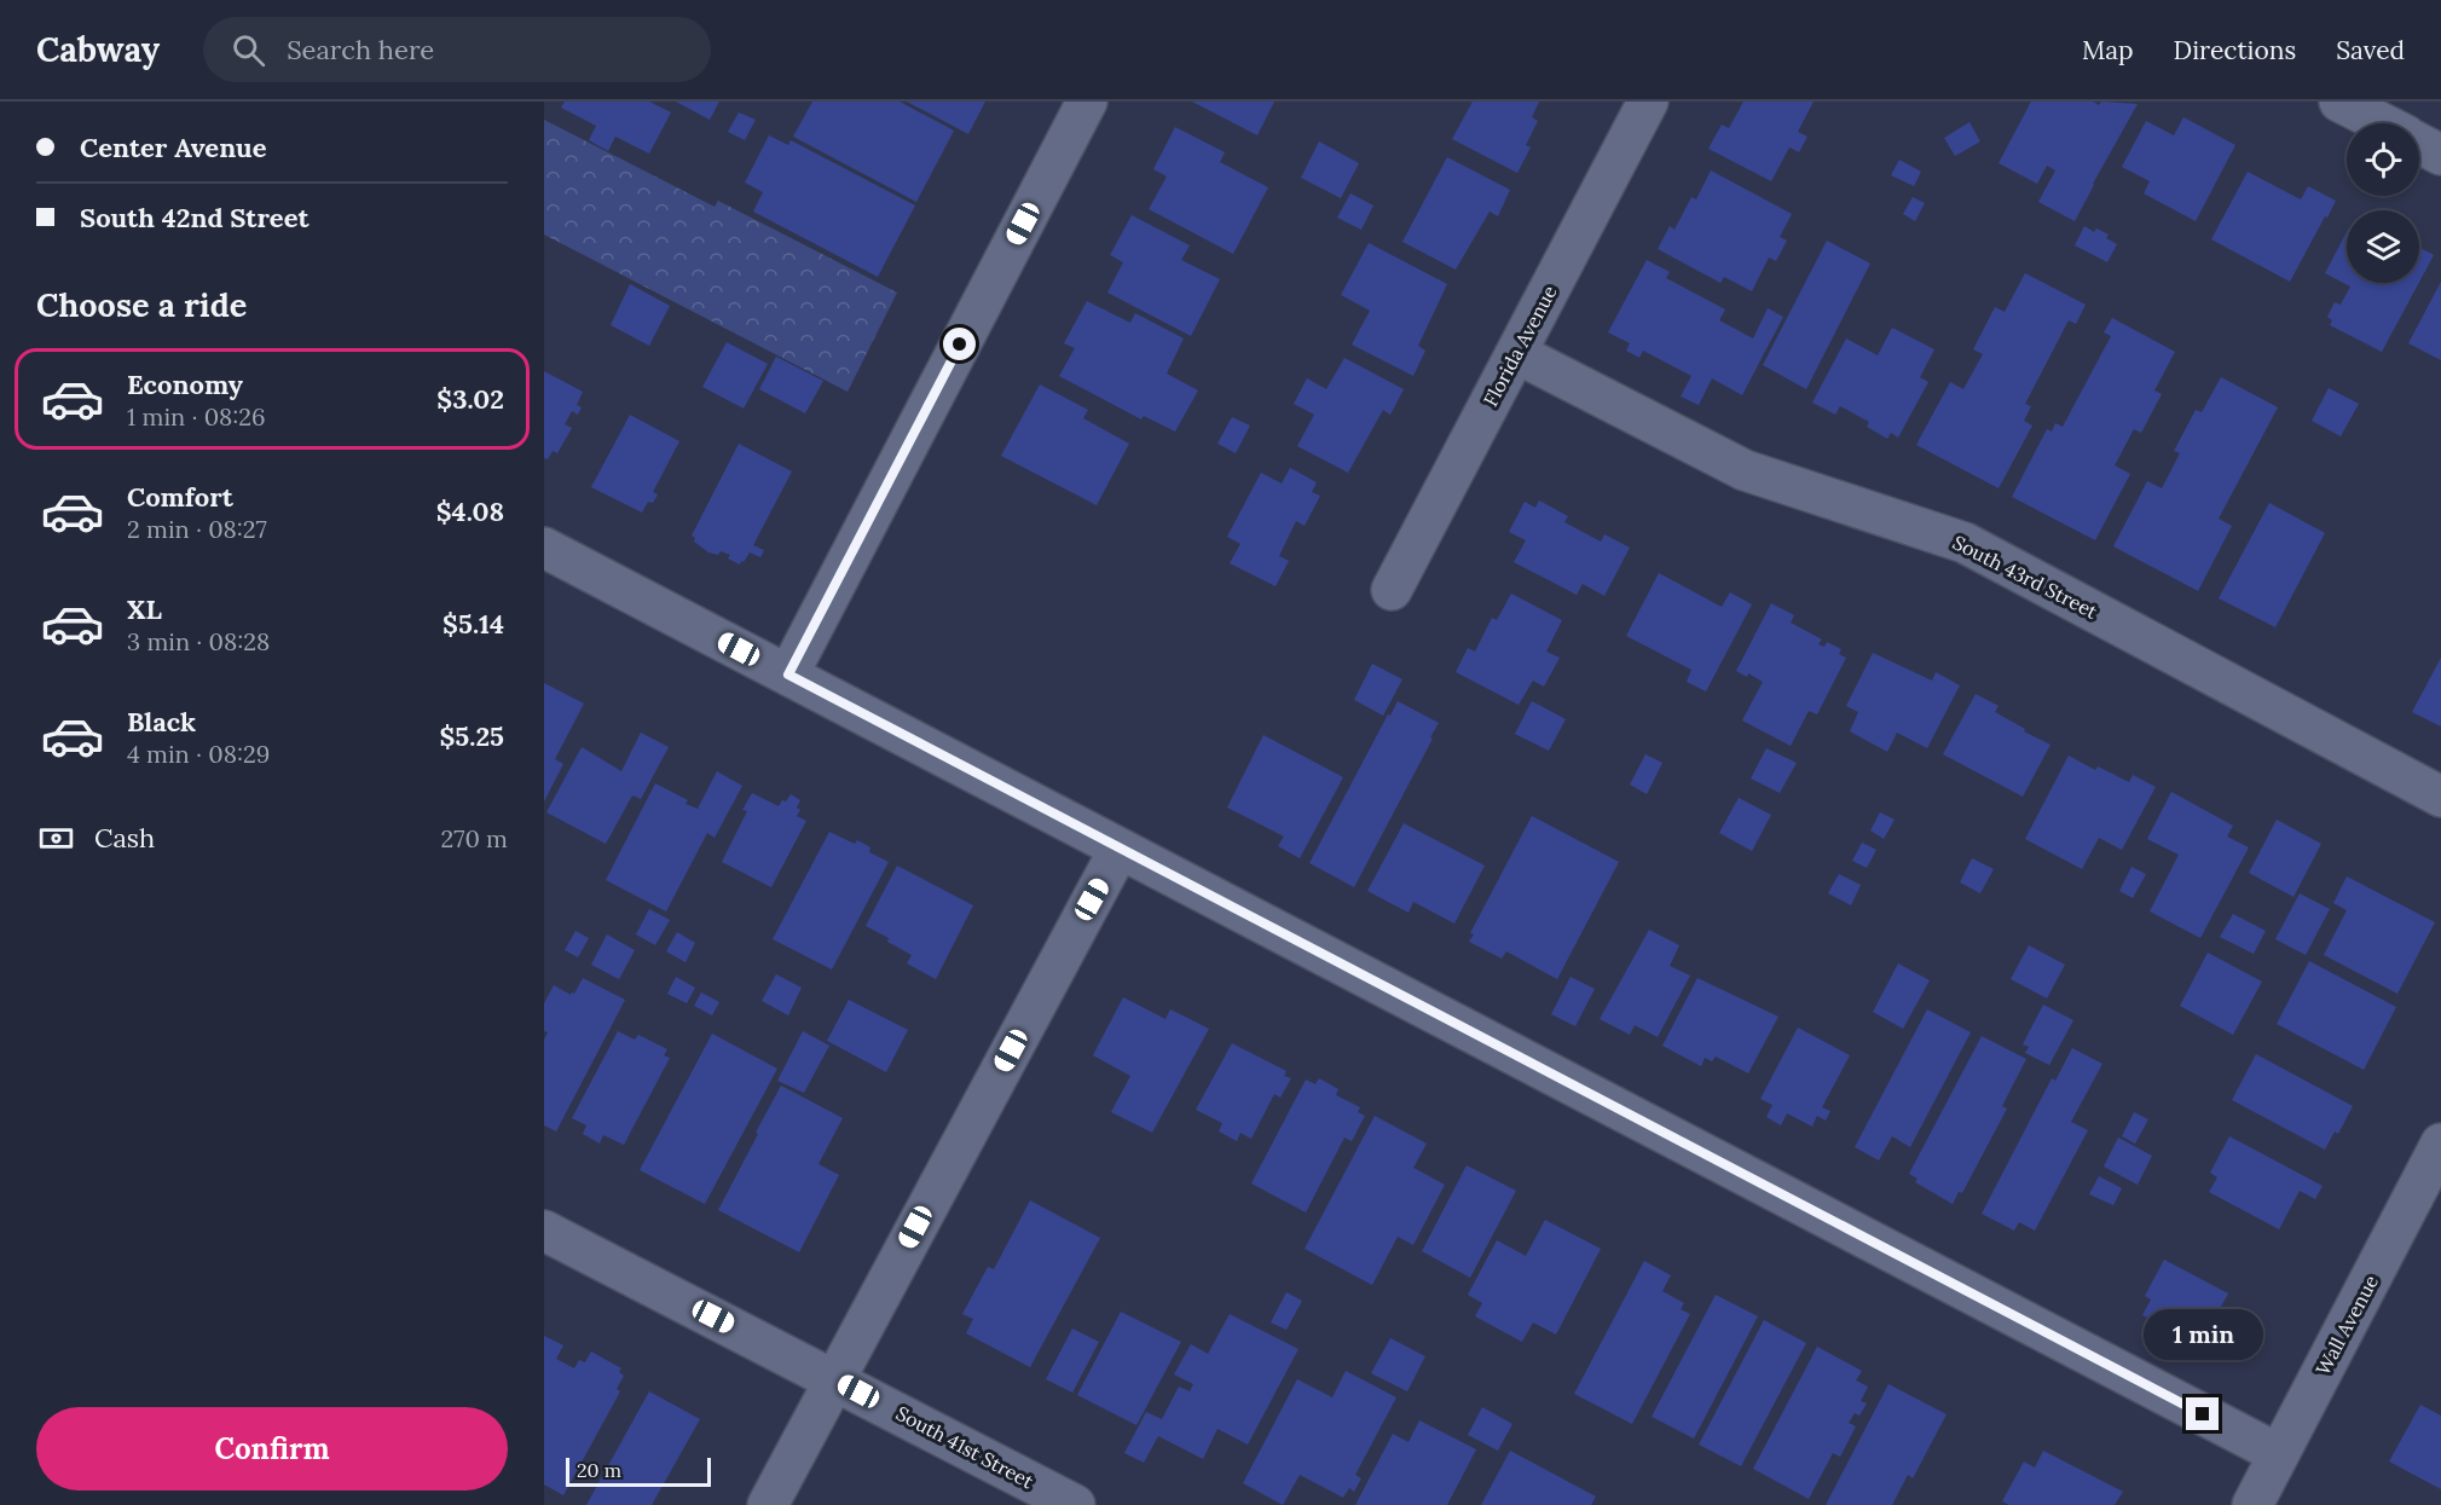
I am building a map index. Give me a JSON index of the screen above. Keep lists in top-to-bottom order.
{
  "streets": {
    "street": [
      "Florida Avenue",
      "South 43rd Street",
      "Wall Avenue",
      "South 41st Street"
    ]
  },
  "crossings": [
    ["Florida Avenue", "South 43rd Street"]
  ],
  "scale_bar": "20 m",
  "page": {
    "header": "Cabway",
    "search": "Search here",
    "nav": ["Map", "Directions", "Saved"],
    "banner": ["Center Avenue", "South 42nd Street"],
    "heading": "Choose a ride",
    "list": [
      {
        "name": "Economy",
        "note": "1 min · 08:26",
        "value": "$3.02"
      },
      {
        "name": "Comfort",
        "note": "2 min · 08:27",
        "value": "$4.08"
      },
      {
        "name": "XL",
        "note": "3 min · 08:28",
        "value": "$5.14"
      },
      {
        "name": "Black",
        "note": "4 min · 08:29",
        "value": "$5.25"
      }
    ],
    "pay": ["Cash", "270 m"],
    "bubble": "1 min",
    "buttons": "Confirm",
    "scale": "20 m"
  }
}
